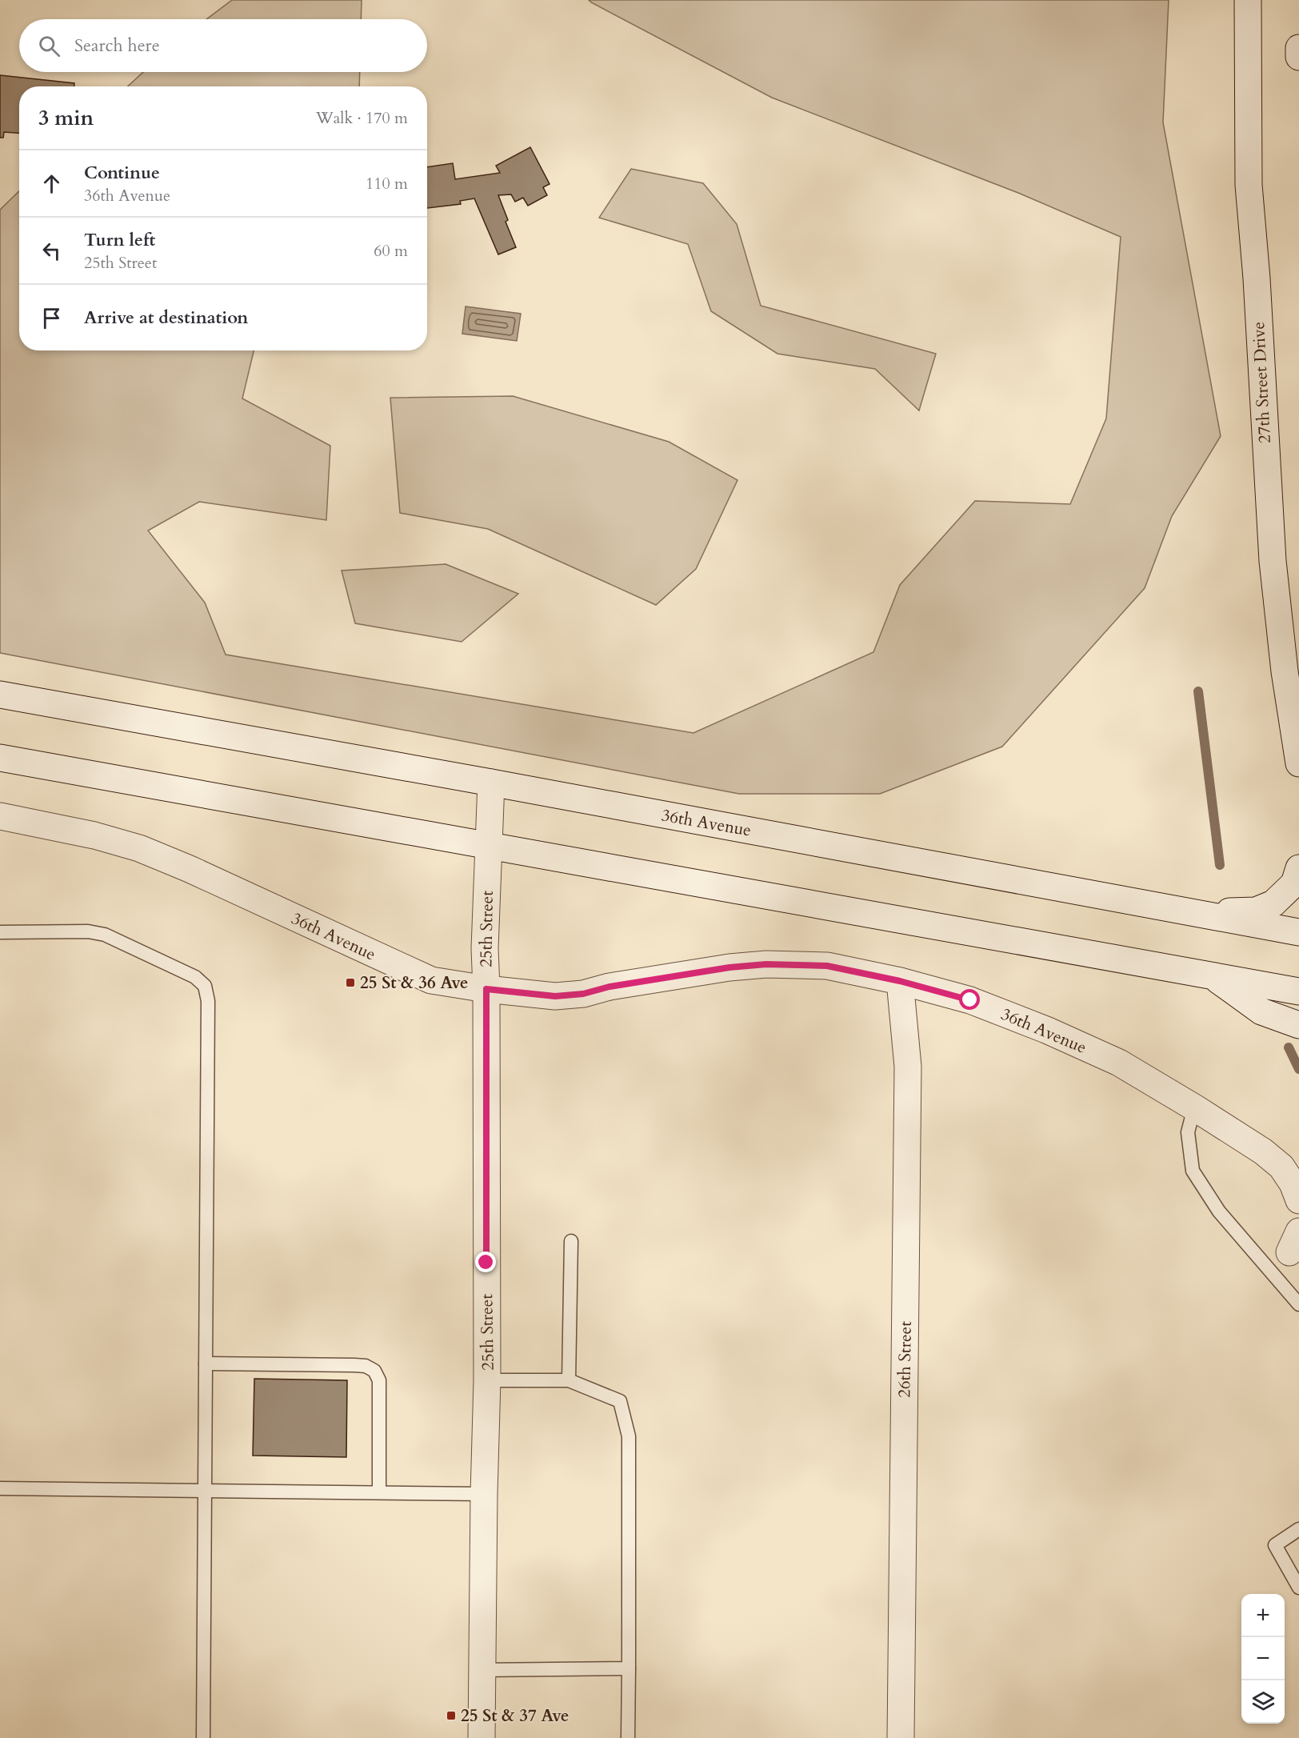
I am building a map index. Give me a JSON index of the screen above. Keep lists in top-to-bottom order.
{
  "streets": {
    "main road": [
      "27th Street Drive",
      "36th Avenue",
      "25th Street",
      "26th Street"
    ]
  },
  "crossings": [
    ["36th Avenue", "25th Street"],
    ["36th Avenue", "26th Street"]
  ],
  "places": {
    "transit": ["25 St & 36 Ave", "25 St & 37 Ave"]
  },
  "page": {
    "search": "Search here",
    "heading": ["3 min", "Walk · 170 m"],
    "list": [
      ["Continue", "36th Avenue", "110 m"],
      ["Turn left", "25th Street", "60 m"],
      "Arrive at destination"
    ],
    "map_buttons": ["+", "−"]
  }
}
